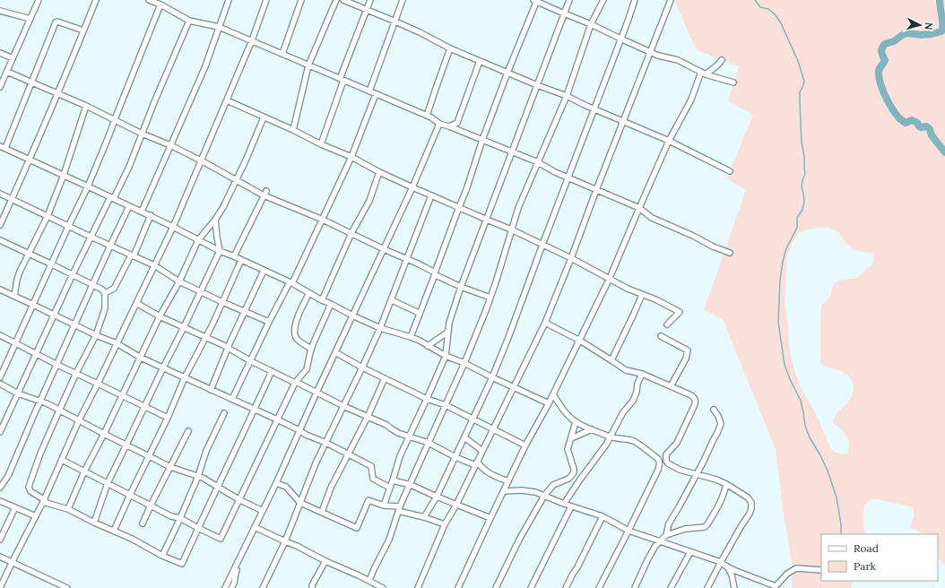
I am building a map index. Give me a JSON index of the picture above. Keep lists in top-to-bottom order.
{
  "legend": ["Road", "Park"],
  "north": "right"
}
